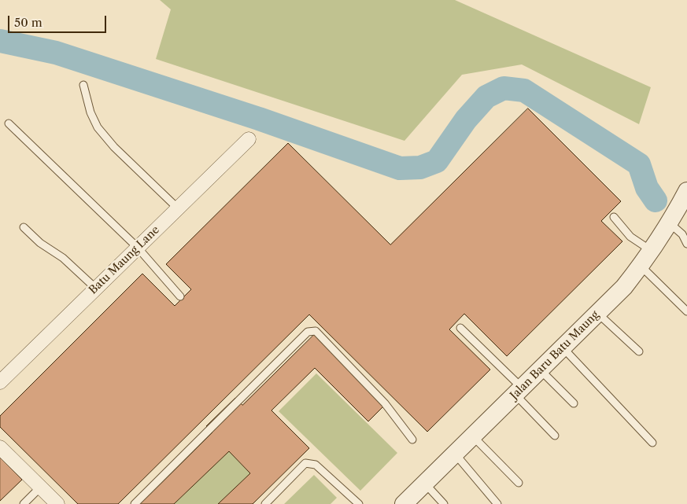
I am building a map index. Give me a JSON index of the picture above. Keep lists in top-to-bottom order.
{
  "streets": {
    "street": ["Batu Maung Lane", "Jalan Baru Batu Maung"]
  },
  "scale_bar": "50 m"
}
